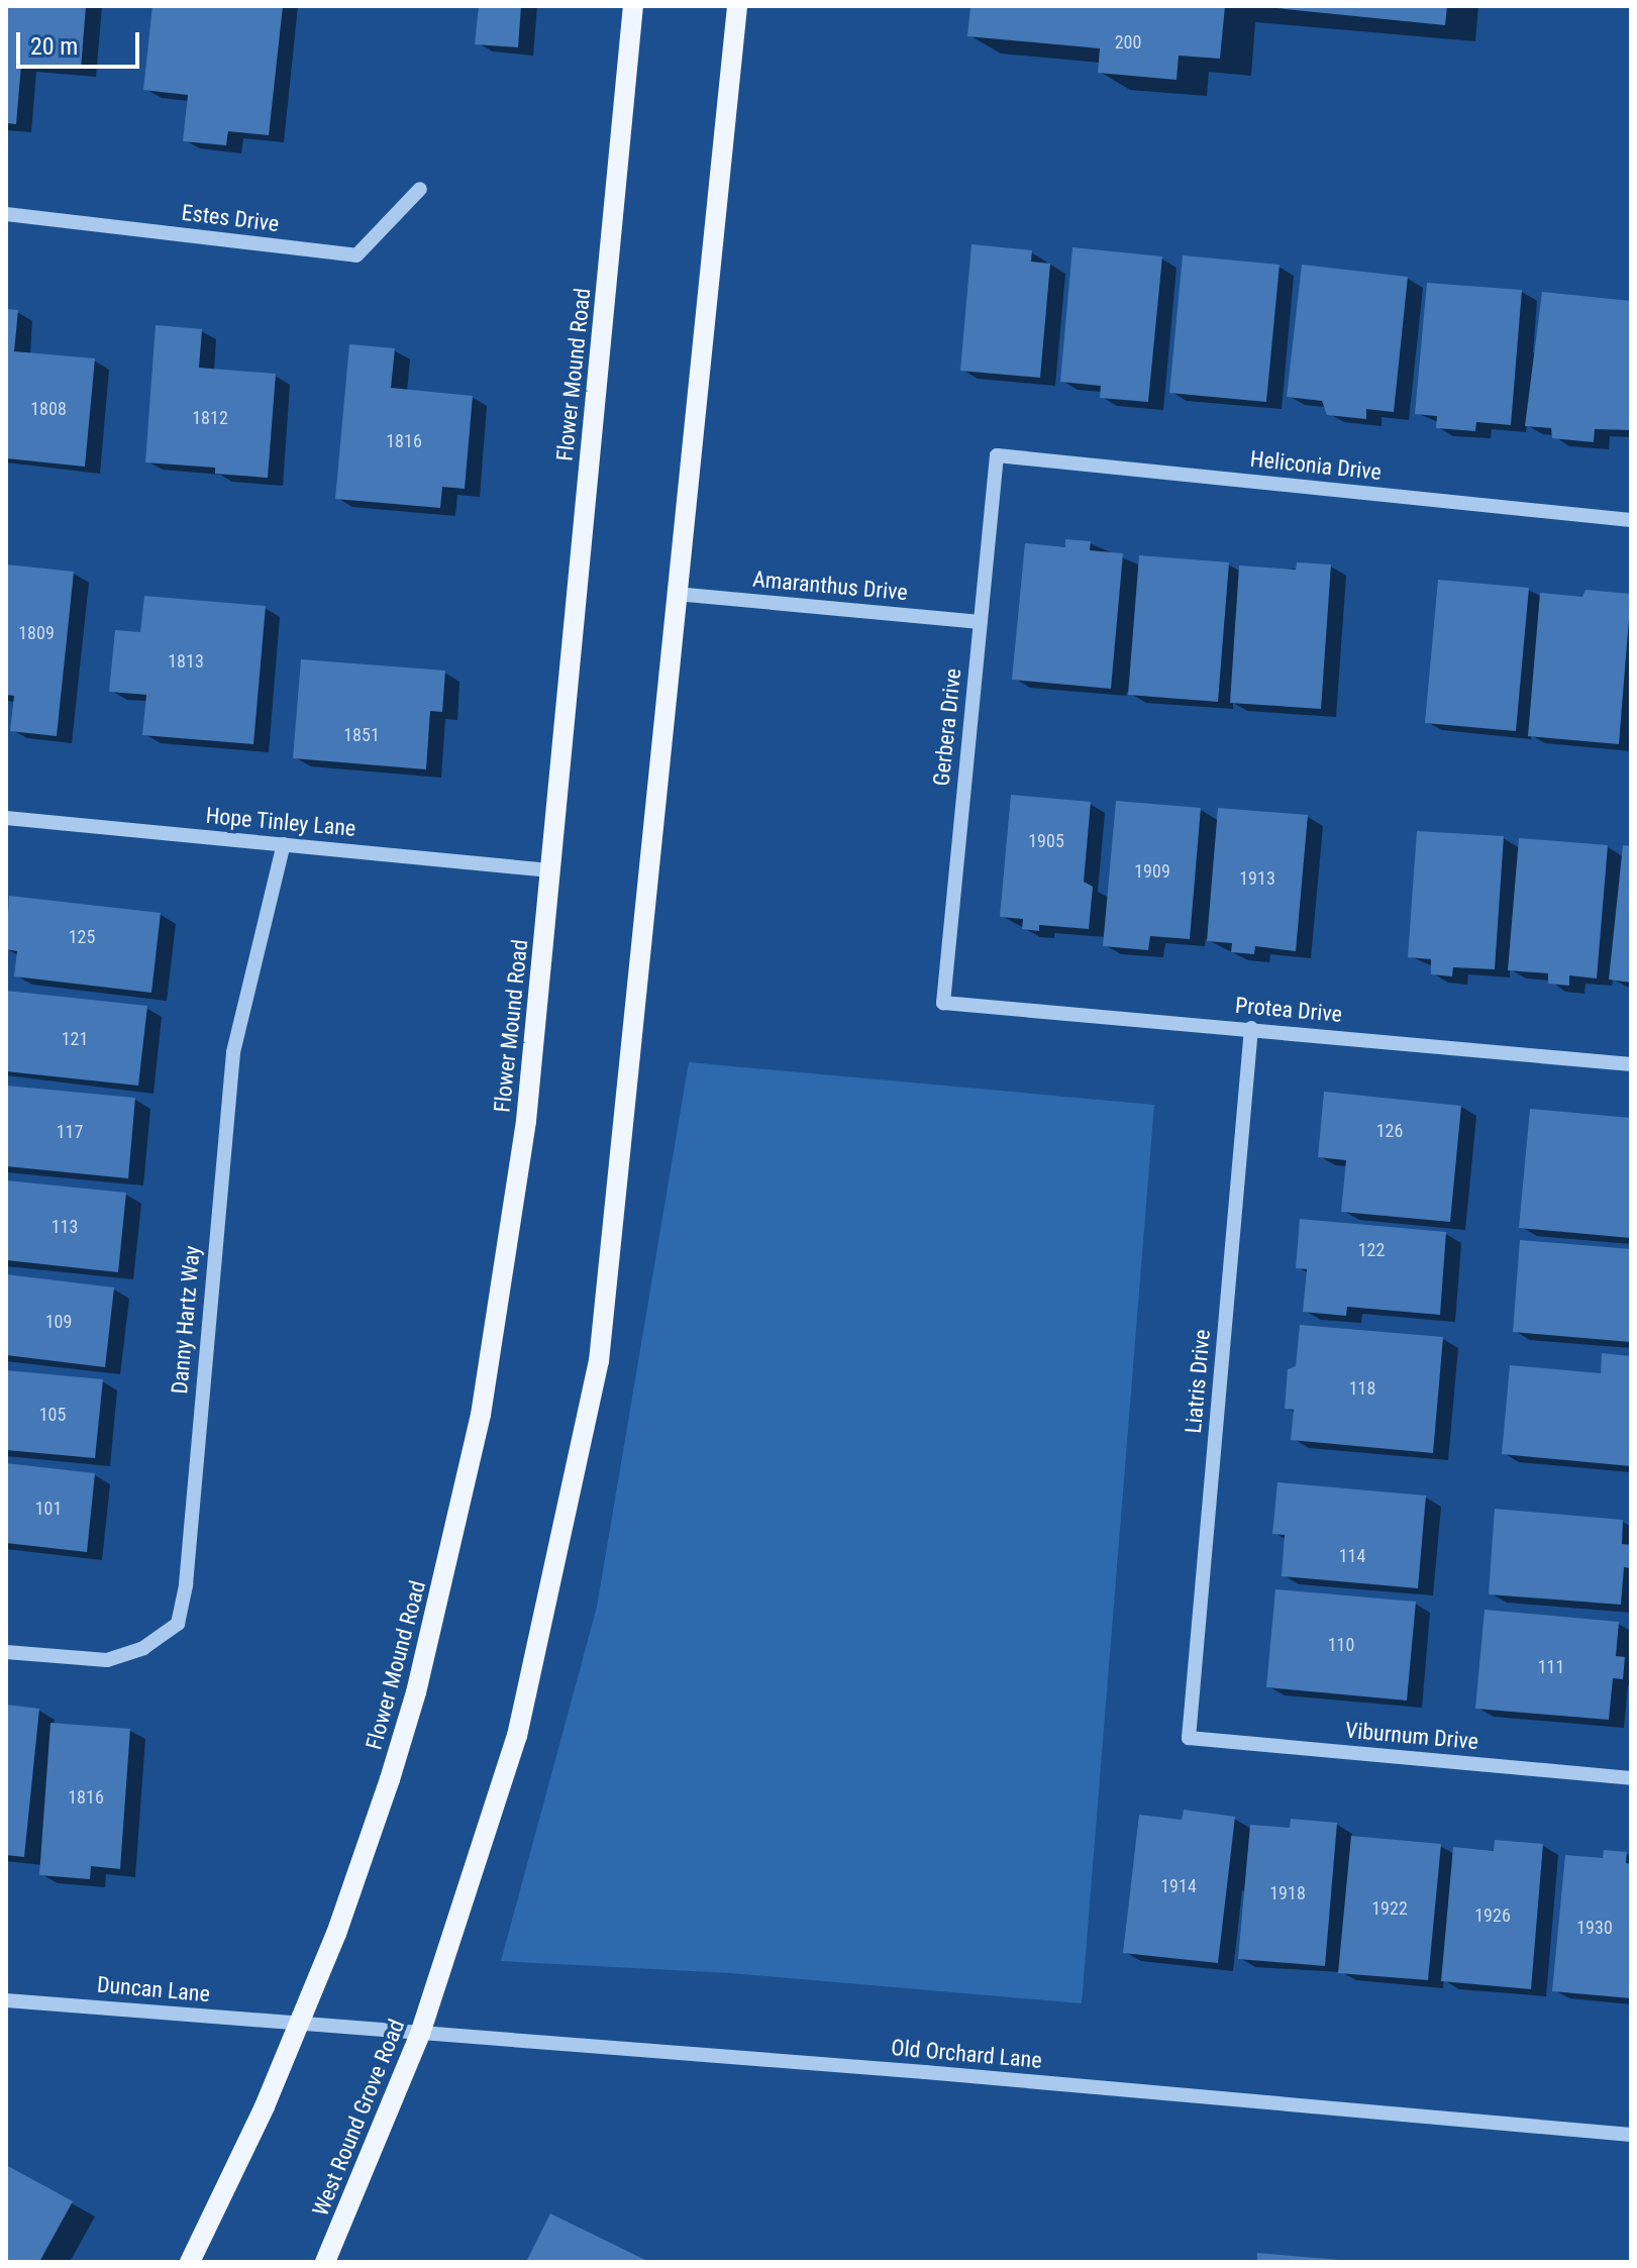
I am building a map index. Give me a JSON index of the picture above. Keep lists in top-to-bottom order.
{
  "streets": {
    "main road": ["Flower Mound Road", "West Round Grove Road"],
    "street": [
      "Estes Drive",
      "Heliconia Drive",
      "Amaranthus Drive",
      "Gerbera Drive",
      "Hope Tinley Lane",
      "Protea Drive",
      "Danny Hartz Way",
      "Liatris Drive",
      "Viburnum Drive",
      "Duncan Lane",
      "Old Orchard Lane"
    ]
  },
  "crossings": [
    ["Flower Mound Road", "Hope Tinley Lane"],
    ["Flower Mound Road", "Duncan Lane"],
    ["Flower Mound Road", "Old Orchard Lane"],
    ["Heliconia Drive", "Gerbera Drive"],
    ["Amaranthus Drive", "Gerbera Drive"],
    ["Amaranthus Drive", "West Round Grove Road"],
    ["Gerbera Drive", "Protea Drive"],
    ["Hope Tinley Lane", "Danny Hartz Way"],
    ["Protea Drive", "Liatris Drive"],
    ["Liatris Drive", "Viburnum Drive"],
    ["Duncan Lane", "Old Orchard Lane"],
    ["Old Orchard Lane", "West Round Grove Road"]
  ],
  "house_numbers": [
    "200",
    "1808",
    "1812",
    "1816",
    "1809",
    "1813",
    "1851",
    "1905",
    "1909",
    "1913",
    "125",
    "121",
    "126",
    "117",
    "113",
    "122",
    "109",
    "118",
    "105",
    "101",
    "114",
    "110",
    "111",
    "1816",
    "1914",
    "1918",
    "1922",
    "1926",
    "1930"
  ],
  "scale_bar": "20 m"
}
